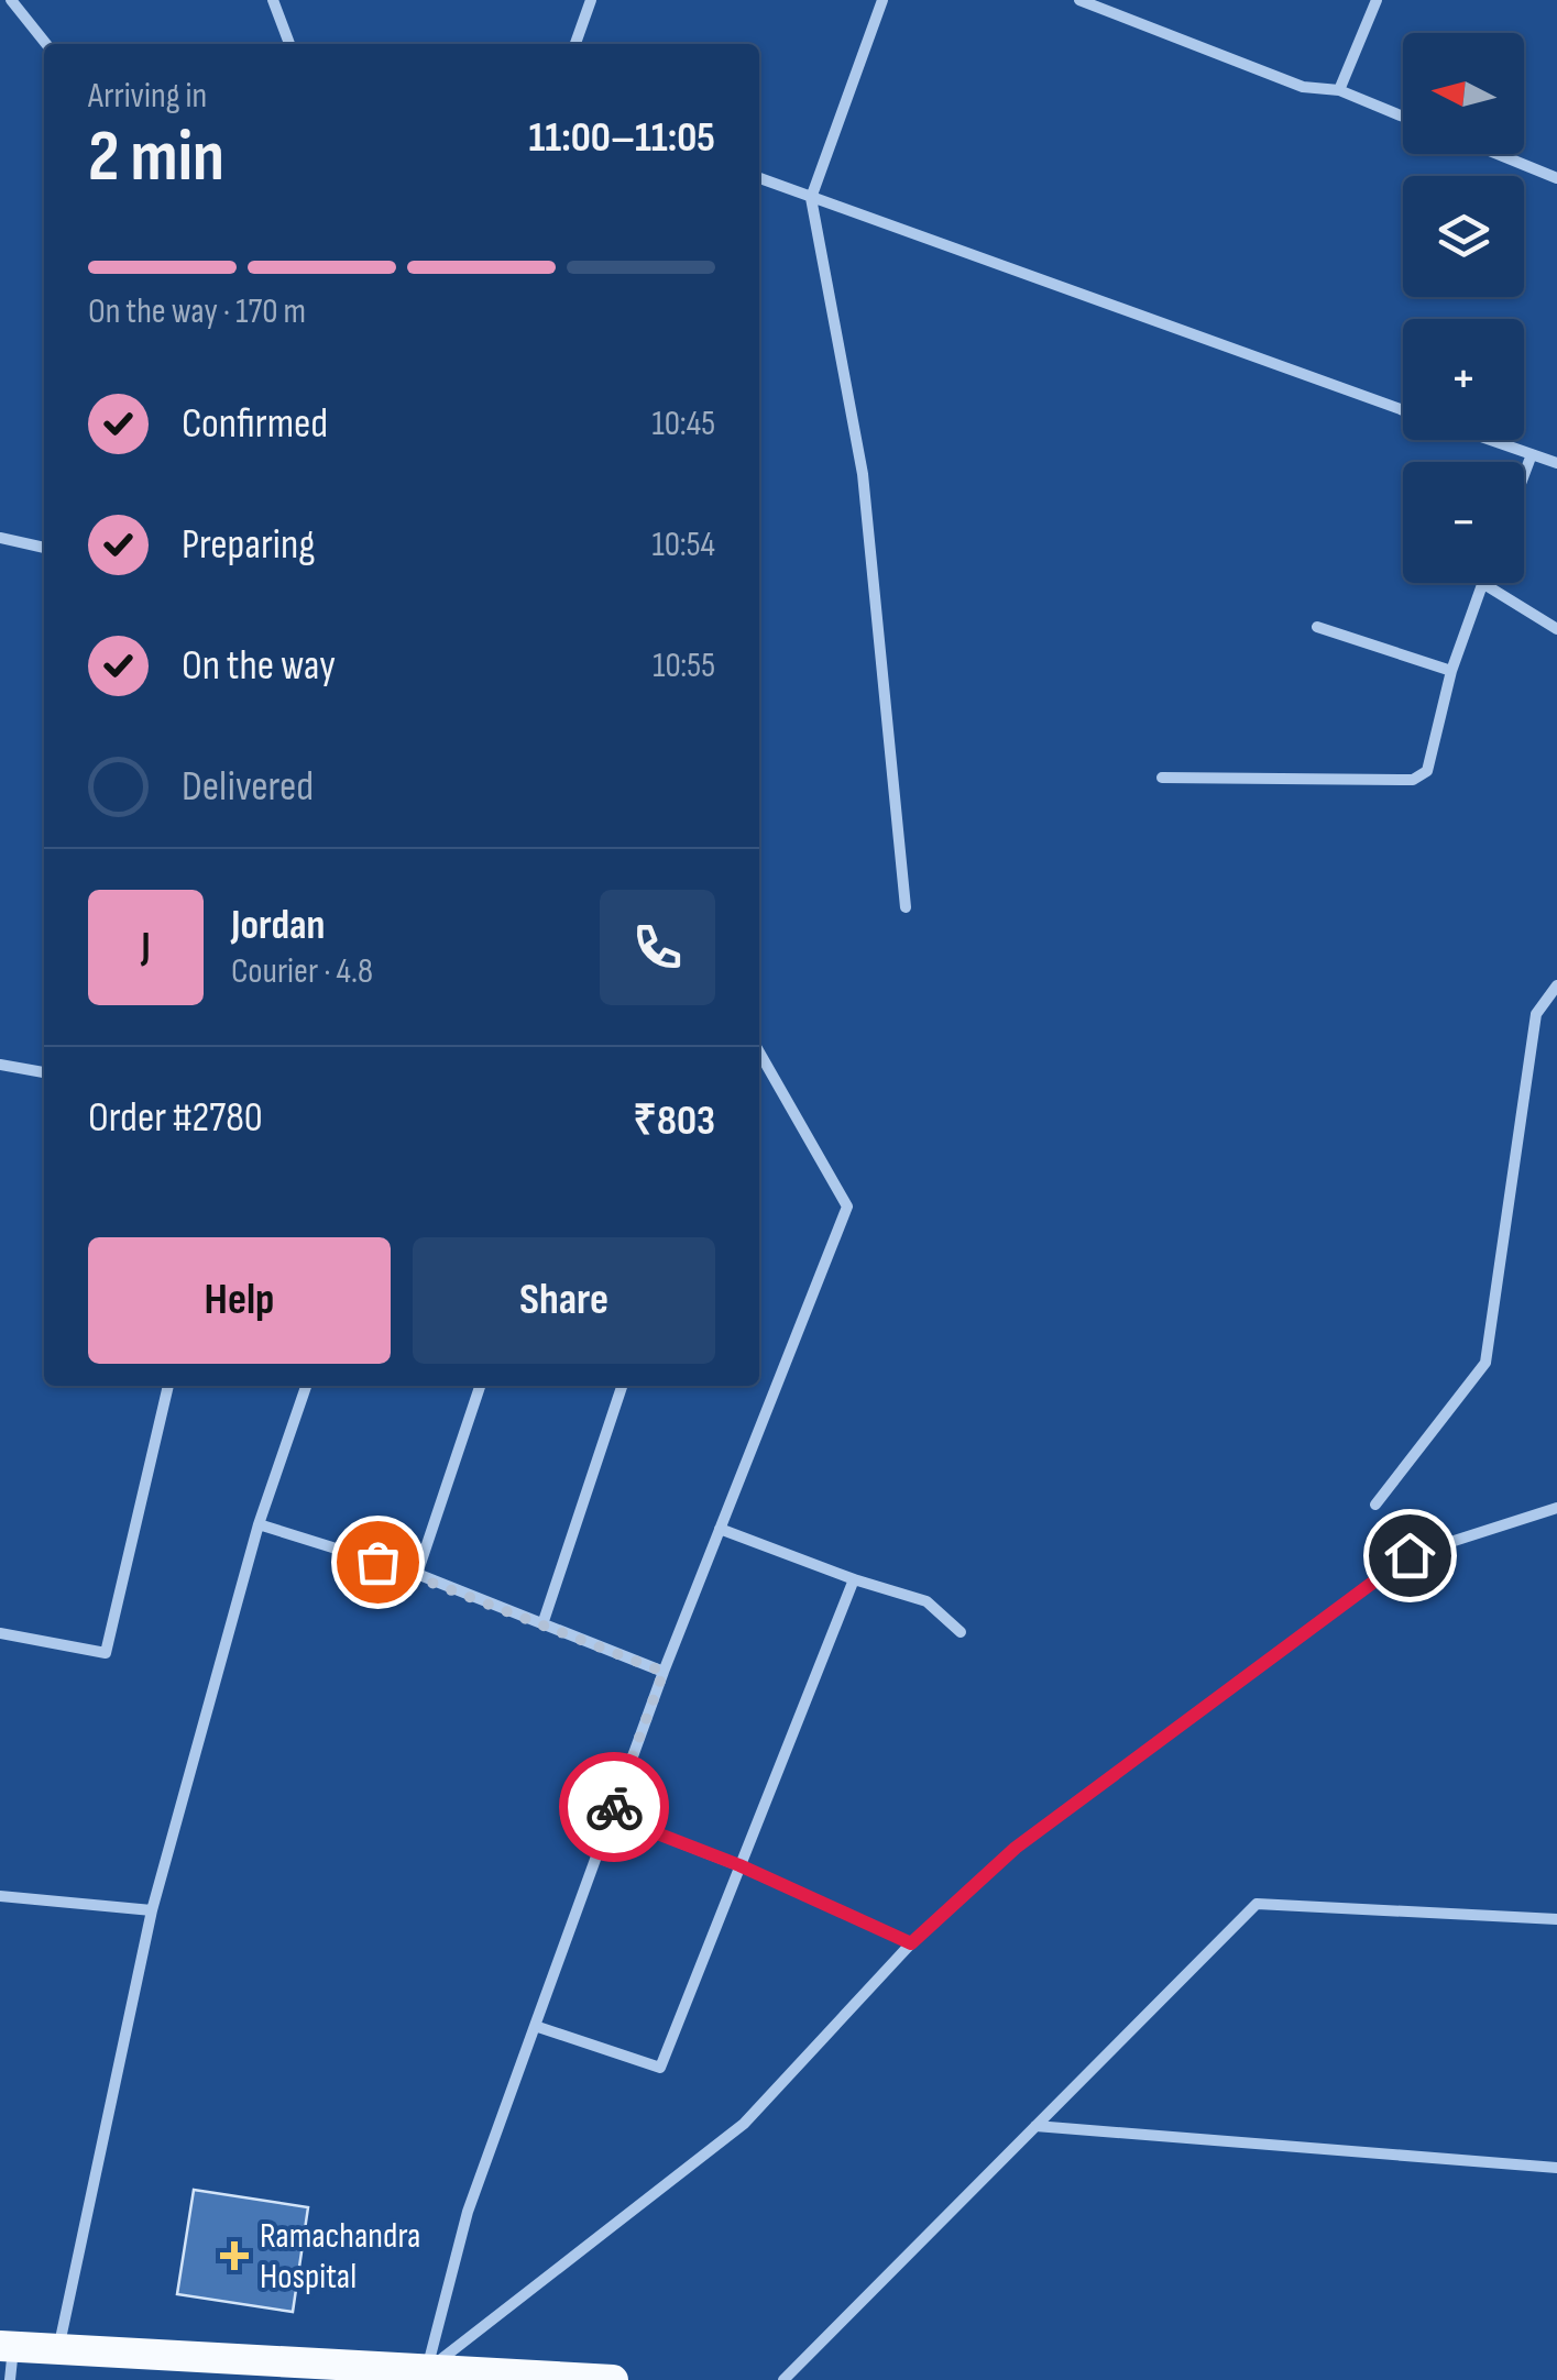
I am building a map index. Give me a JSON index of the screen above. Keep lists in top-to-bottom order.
{
  "places": {
    "health": ["Ramachandra Hospital"]
  },
  "north": "left",
  "page": {
    "map_buttons": ["+", "−"],
    "heading": ["2 min", "Arriving in", "11:00–11:05"],
    "panel": [
      "Jordan",
      "Courier · 4.8",
      "Order #2780",
      "₹803"
    ],
    "bar": "On the way · 170 m",
    "list": [
      ["Confirmed", "10:45"],
      ["Preparing", "10:54"],
      ["On the way", "10:55"],
      "Delivered"
    ],
    "round": "J",
    "buttons": ["Help", "Share"]
  }
}
